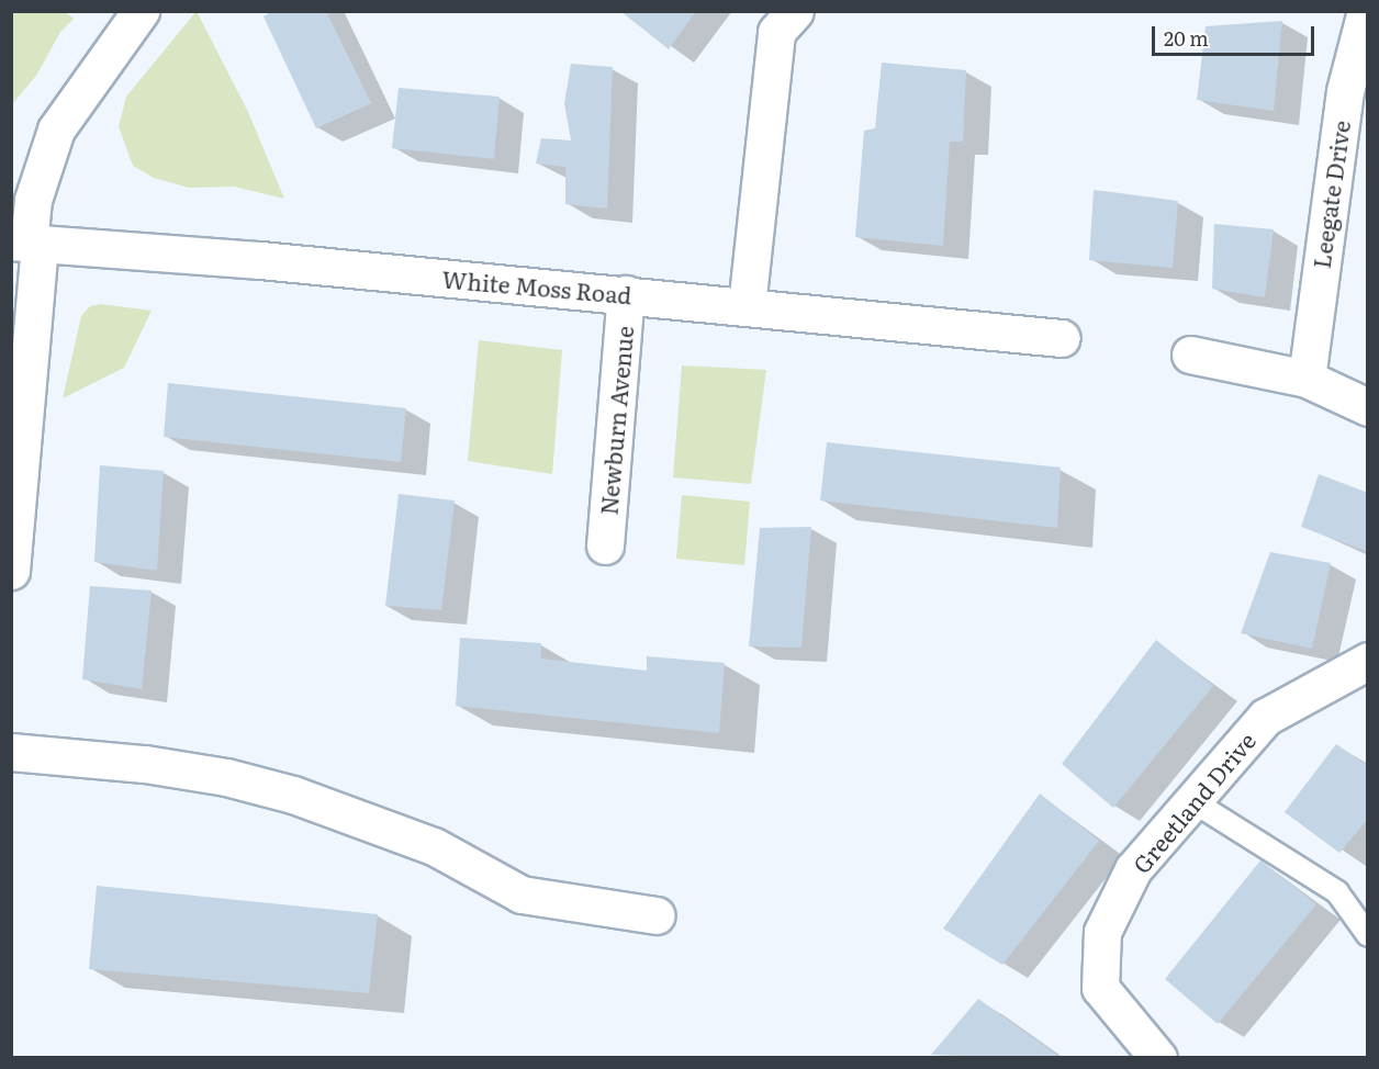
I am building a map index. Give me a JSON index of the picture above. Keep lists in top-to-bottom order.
{
  "streets": {
    "street": [
      "Leegate Drive",
      "White Moss Road",
      "Newburn Avenue",
      "Greetland Drive"
    ]
  },
  "crossings": [
    ["White Moss Road", "Newburn Avenue"]
  ],
  "scale_bar": "20 m"
}
